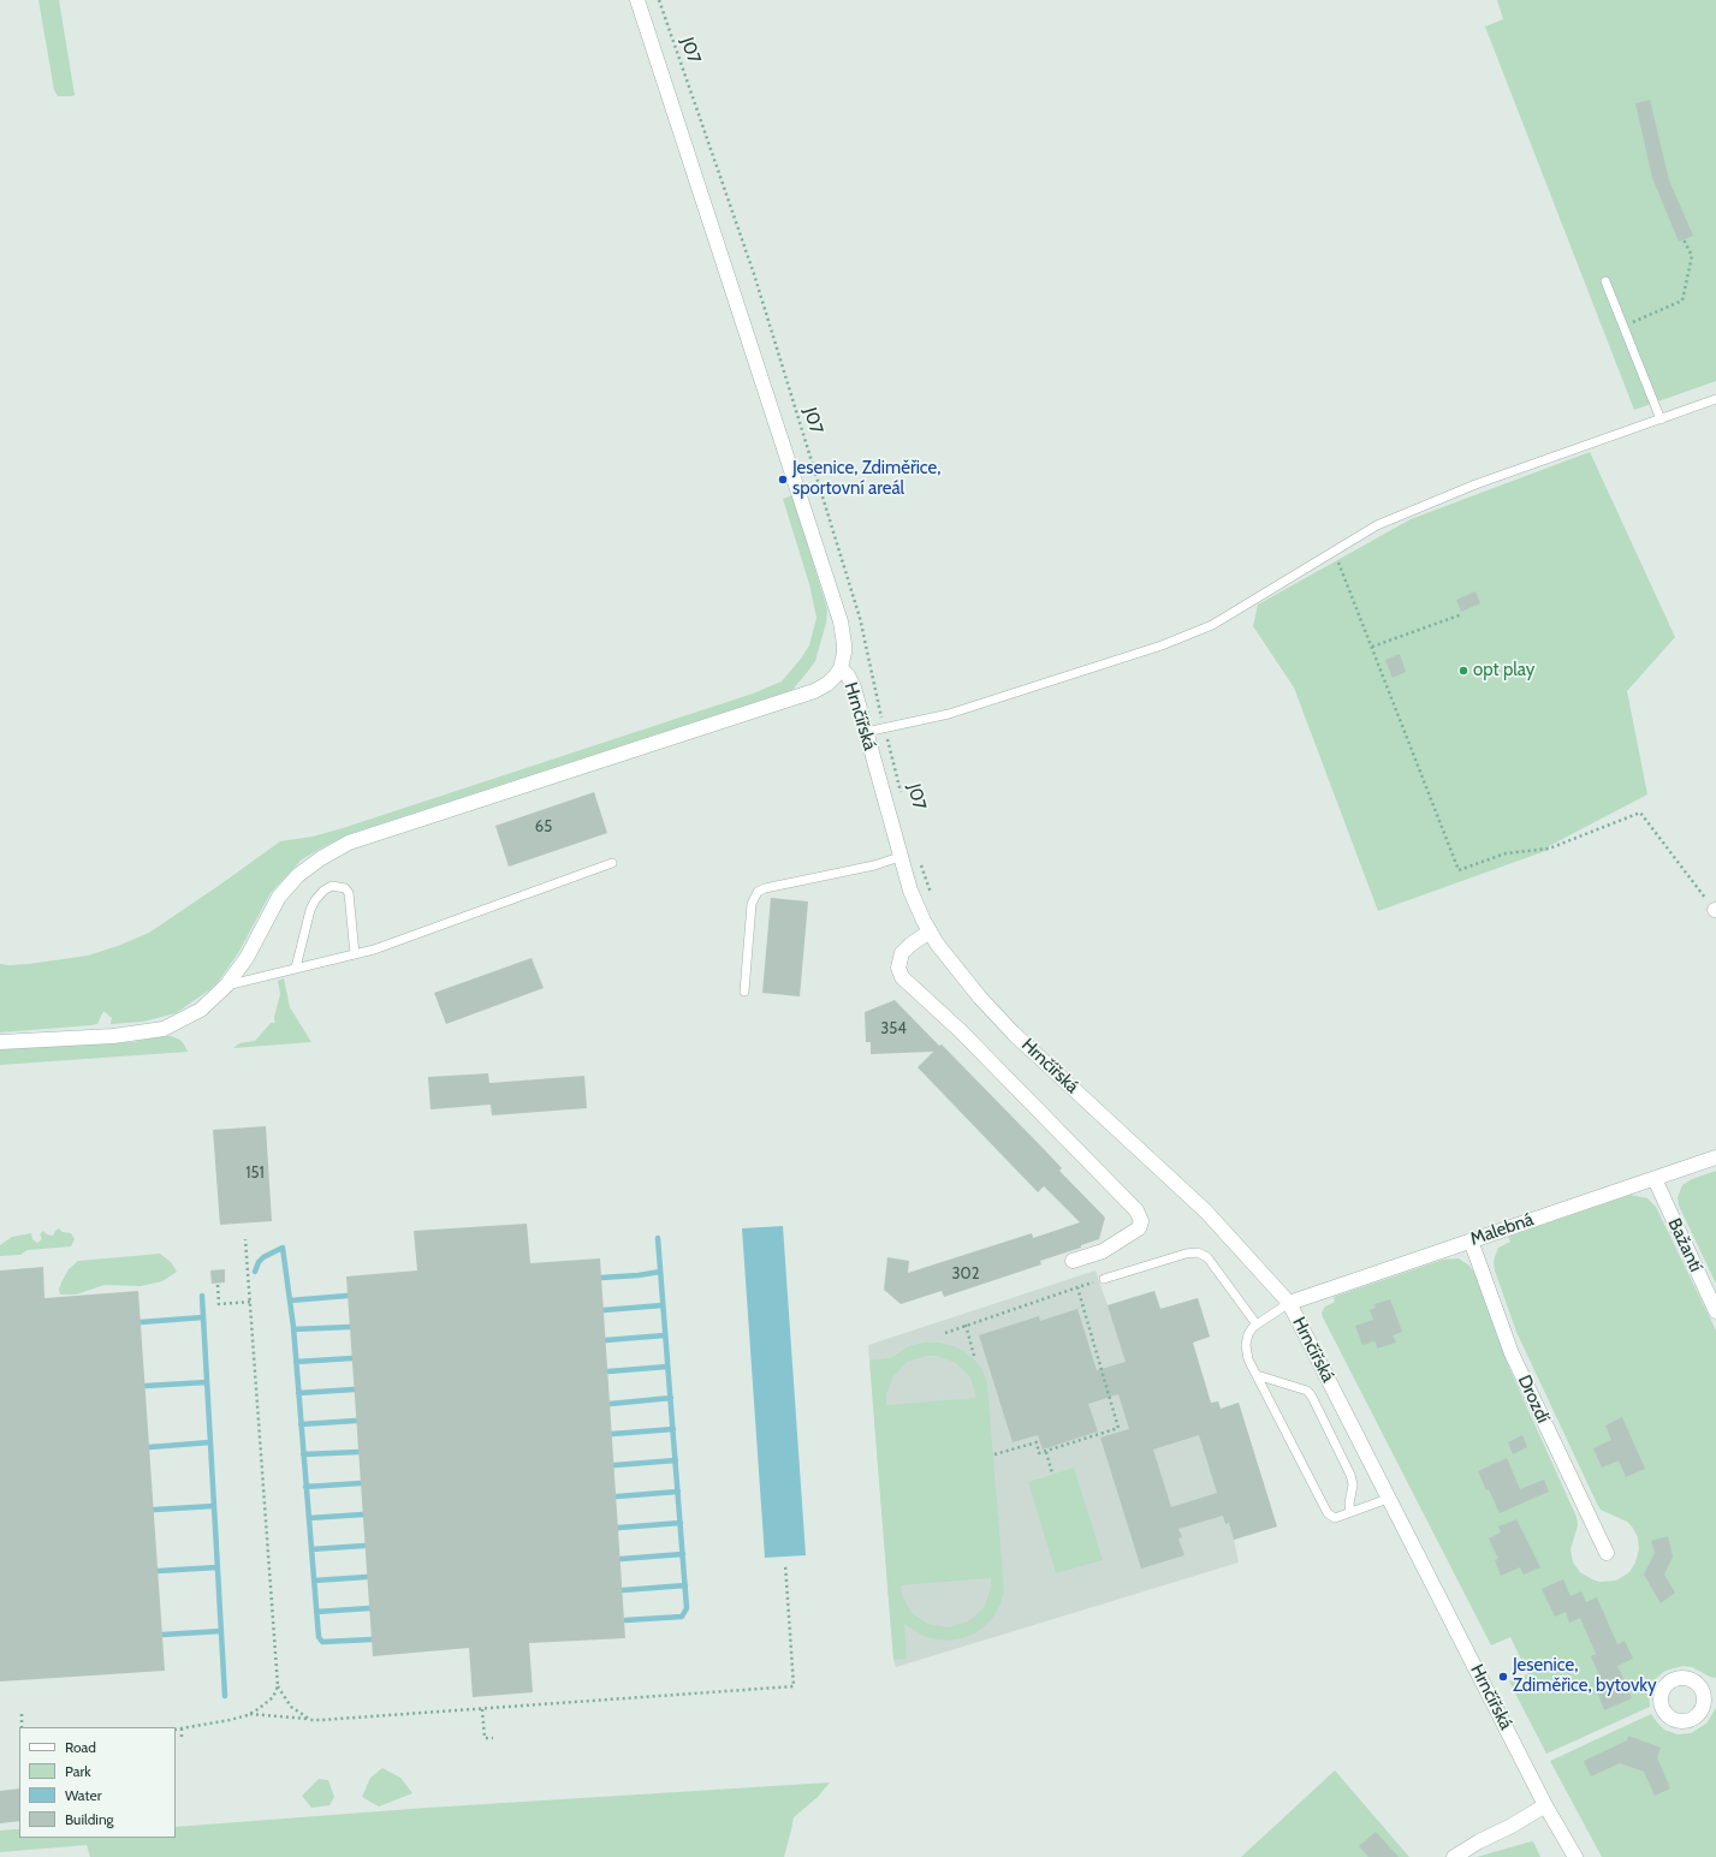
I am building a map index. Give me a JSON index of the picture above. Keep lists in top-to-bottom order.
{
  "streets": {
    "street": [
      "Hrnčířská",
      "Malebná",
      "Bažantí",
      "Drozdí"
    ],
    "path": ["J07"]
  },
  "crossings": [
    ["Hrnčířská", "Malebná"],
    ["Malebná", "Bažantí"],
    ["Malebná", "Drozdí"]
  ],
  "places": ["Jesenice, Zdiměřice, sportovní areál", "opt play", "Jesenice, Zdiměřice, bytovky"],
  "house_numbers": [
    "65",
    "354",
    "151",
    "302"
  ],
  "legend": [
    "Road",
    "Park",
    "Water",
    "Building"
  ]
}
